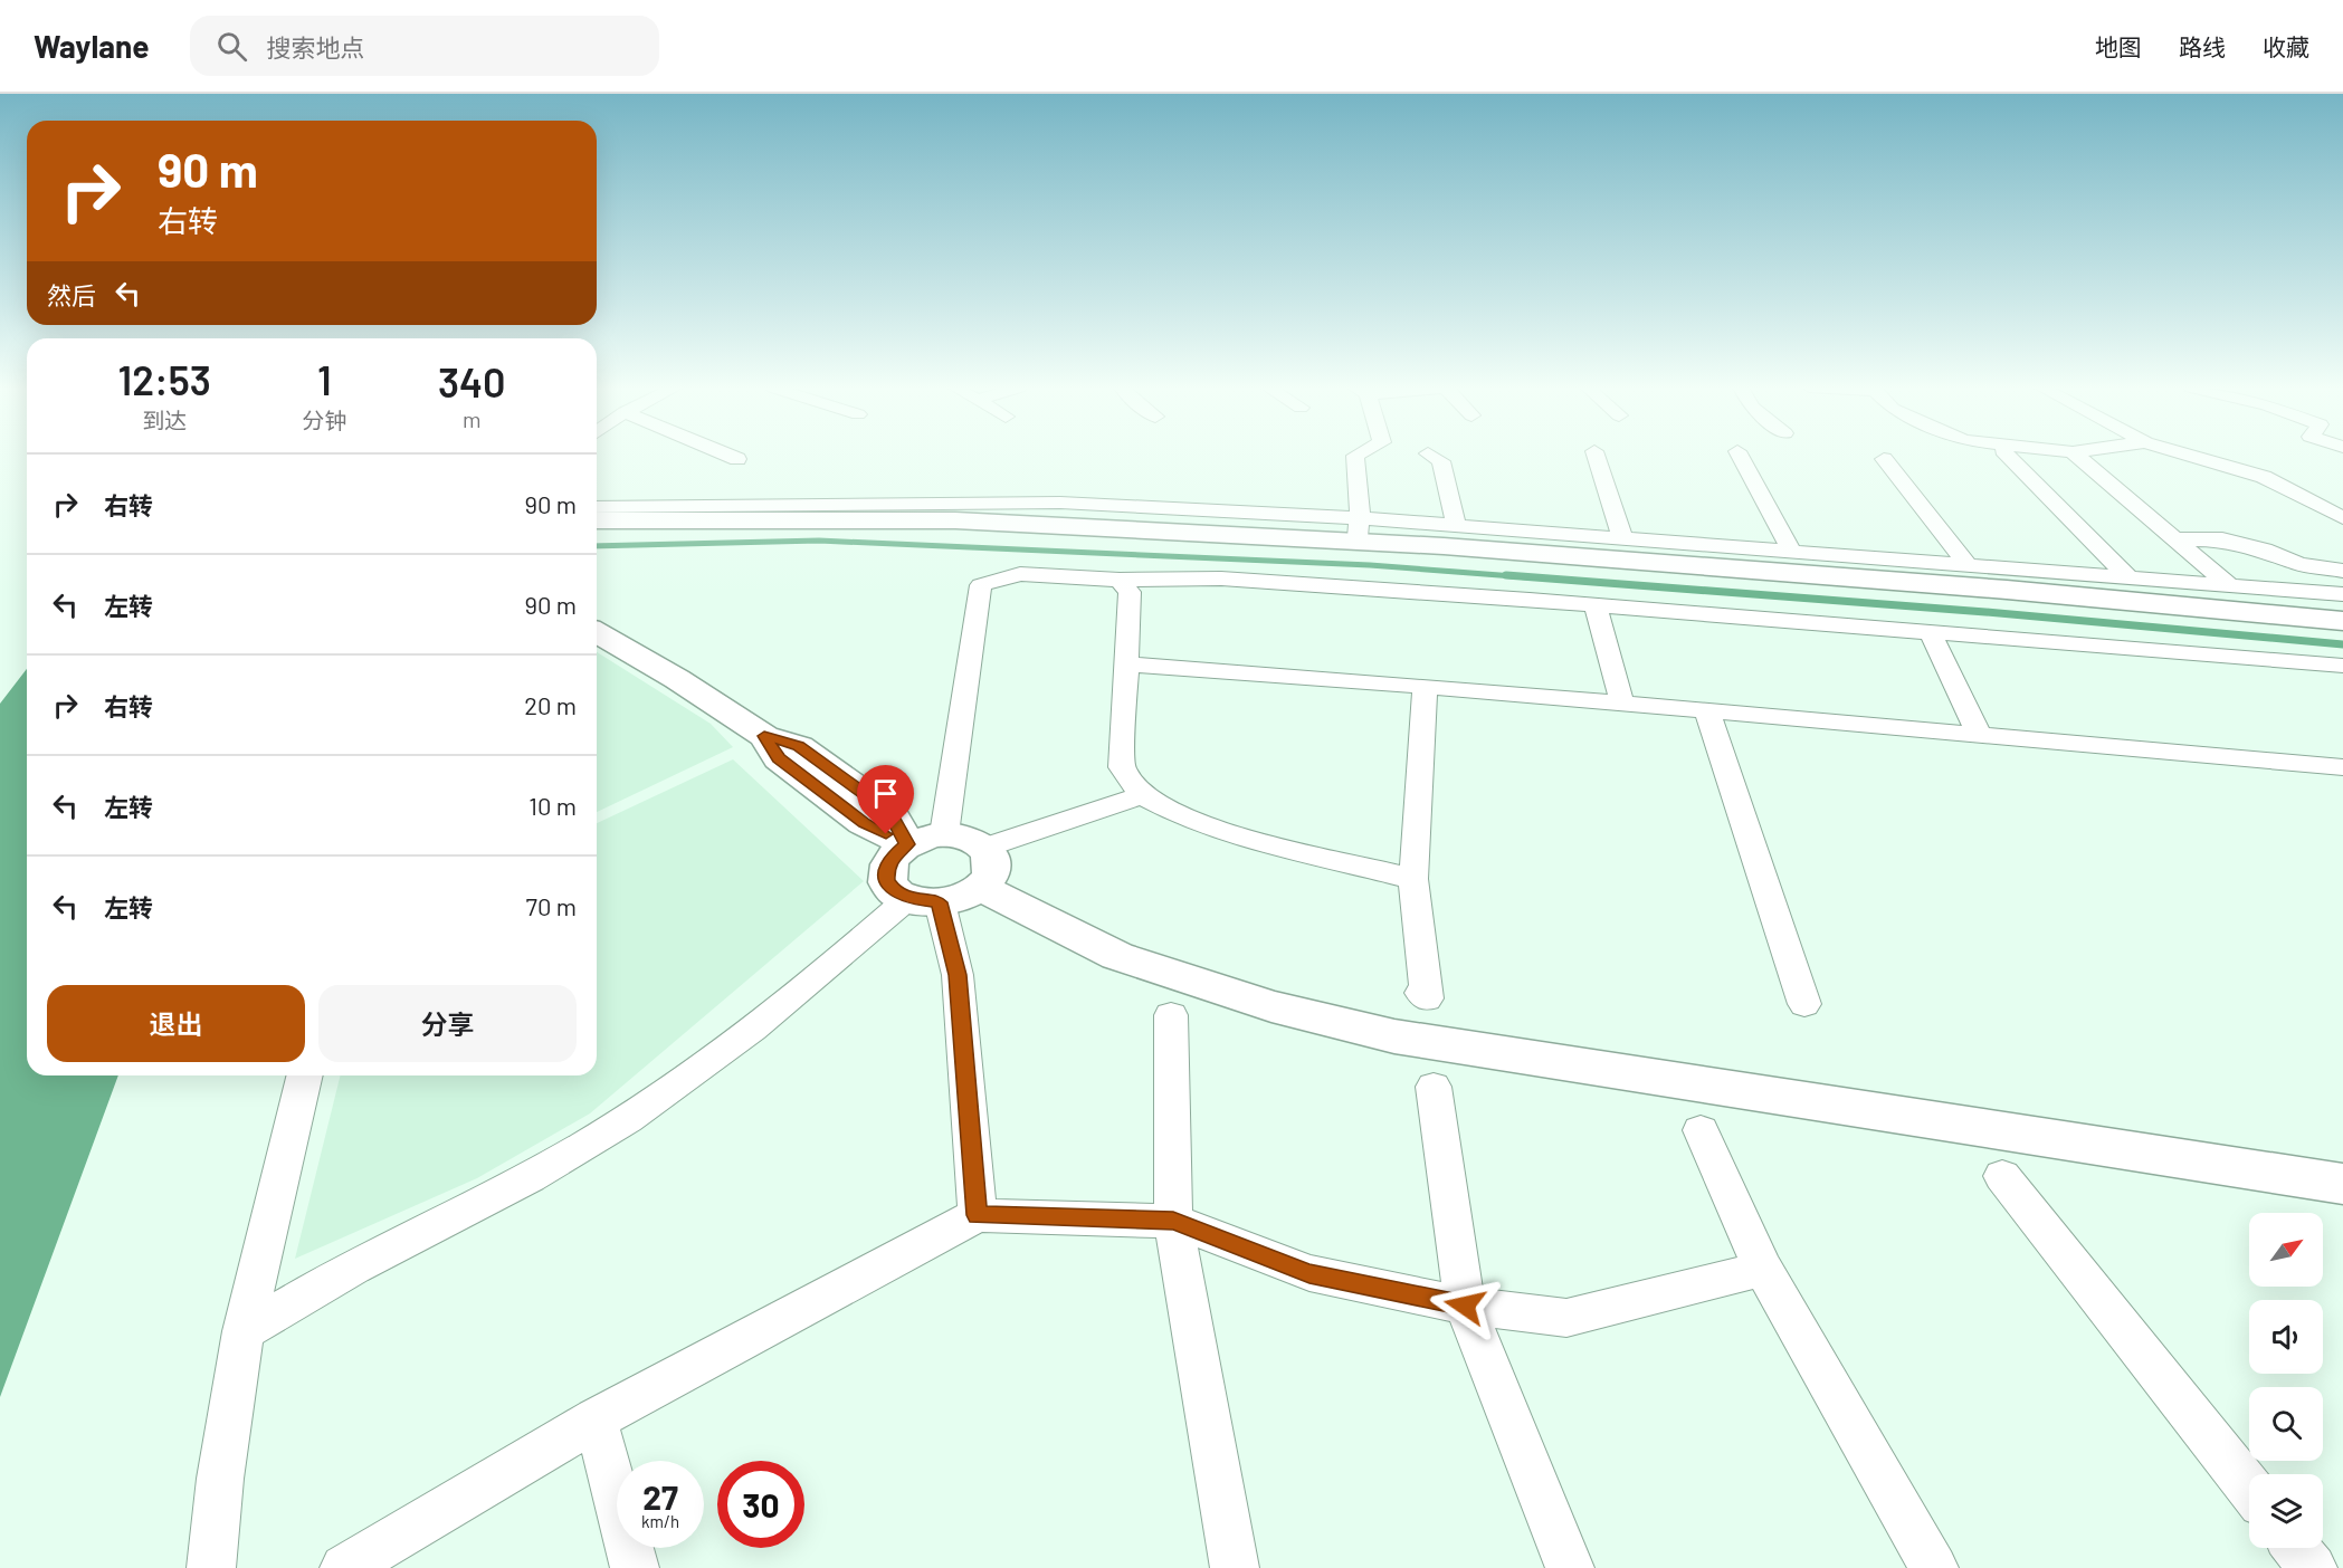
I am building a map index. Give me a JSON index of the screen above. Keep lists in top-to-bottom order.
{
  "north": "top right",
  "page": {
    "header": "Waylane",
    "search": "搜索地点",
    "nav": ["地图", "路线", "收藏"],
    "turn": ["90 m", "右转"],
    "then": "然后",
    "eta": [
      "12:53",
      "到达",
      "1",
      "分钟",
      "340",
      "m"
    ],
    "list": [
      {
        "name": "右转",
        "value": "90 m"
      },
      {
        "name": "左转",
        "value": "90 m"
      },
      {
        "name": "右转",
        "value": "20 m"
      },
      {
        "name": "左转",
        "value": "10 m"
      },
      {
        "name": "左转",
        "value": "70 m"
      }
    ],
    "buttons": ["退出", "分享"],
    "speed": "27 km/h",
    "limit": "30"
  }
}
